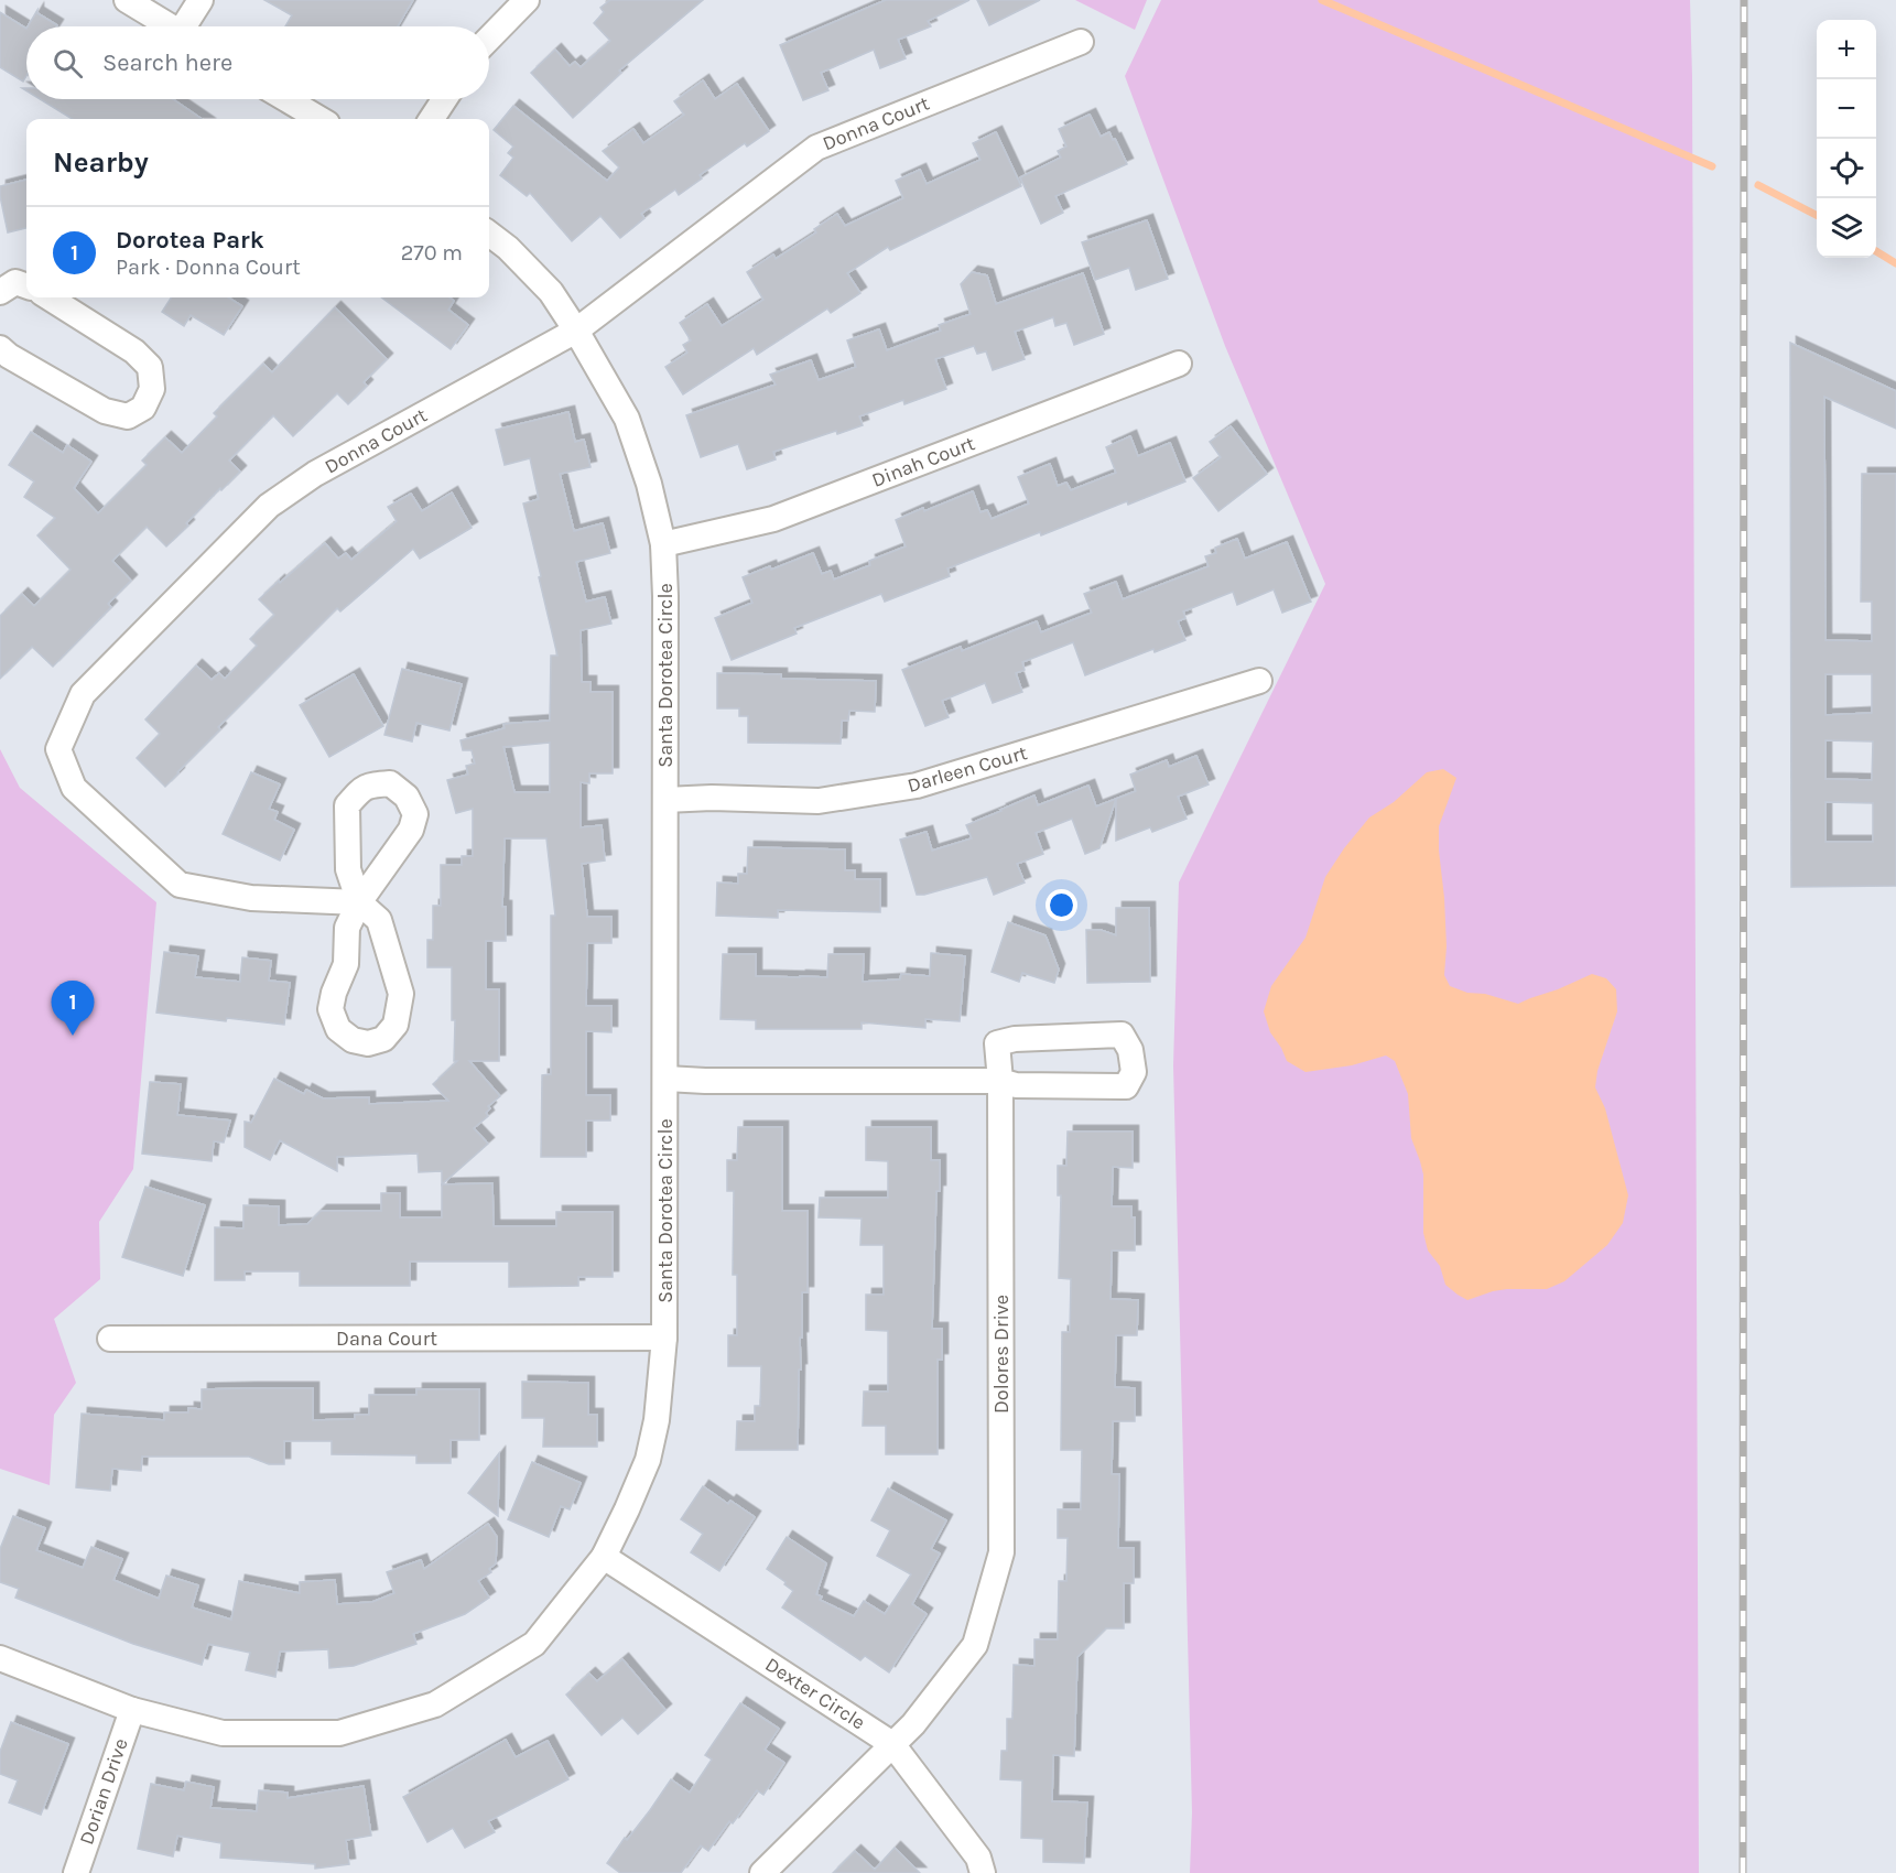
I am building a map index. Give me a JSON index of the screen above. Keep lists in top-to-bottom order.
{
  "streets": {
    "street": [
      "Donna Court",
      "Dinah Court",
      "Santa Dorotea Circle",
      "Darleen Court",
      "Dana Court",
      "Dolores Drive",
      "Dexter Circle",
      "Dorian Drive"
    ]
  },
  "crossings": [
    ["Donna Court", "Santa Dorotea Circle"],
    ["Dinah Court", "Santa Dorotea Circle"],
    ["Santa Dorotea Circle", "Darleen Court"],
    ["Santa Dorotea Circle", "Dana Court"],
    ["Santa Dorotea Circle", "Dexter Circle"],
    ["Santa Dorotea Circle", "Dorian Drive"],
    ["Dolores Drive", "Dexter Circle"]
  ],
  "page": {
    "map_buttons": ["+", "−"],
    "search": "Search here",
    "heading": "Nearby",
    "list": [
      {
        "mark": "1",
        "name": "Dorotea Park",
        "note": "Park · Donna Court",
        "value": "270 m"
      }
    ],
    "pins": "1"
  }
}
